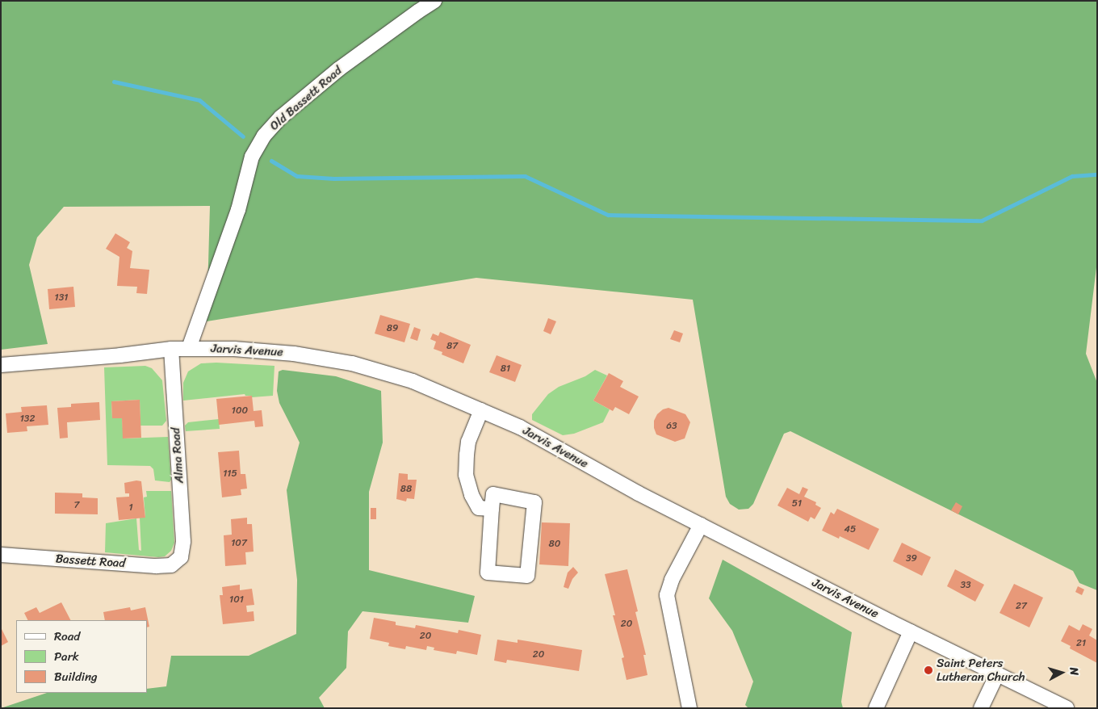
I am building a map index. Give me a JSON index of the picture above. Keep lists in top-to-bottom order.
{
  "streets": {
    "street": [
      "Old Bassett Road",
      "Jarvis Avenue",
      "Alma Road",
      "Bassett Road"
    ]
  },
  "crossings": [
    ["Old Bassett Road", "Jarvis Avenue"],
    ["Jarvis Avenue", "Alma Road"],
    ["Alma Road", "Bassett Road"]
  ],
  "places": ["Saint Peters Lutheran Church"],
  "house_numbers": [
    "131",
    "89",
    "87",
    "81",
    "100",
    "132",
    "63",
    "115",
    "88",
    "51",
    "7",
    "1",
    "45",
    "107",
    "80",
    "39",
    "33",
    "101",
    "27",
    "20",
    "20",
    "21",
    "20"
  ],
  "legend": ["Road", "Park", "Building"],
  "north": "right"
}
